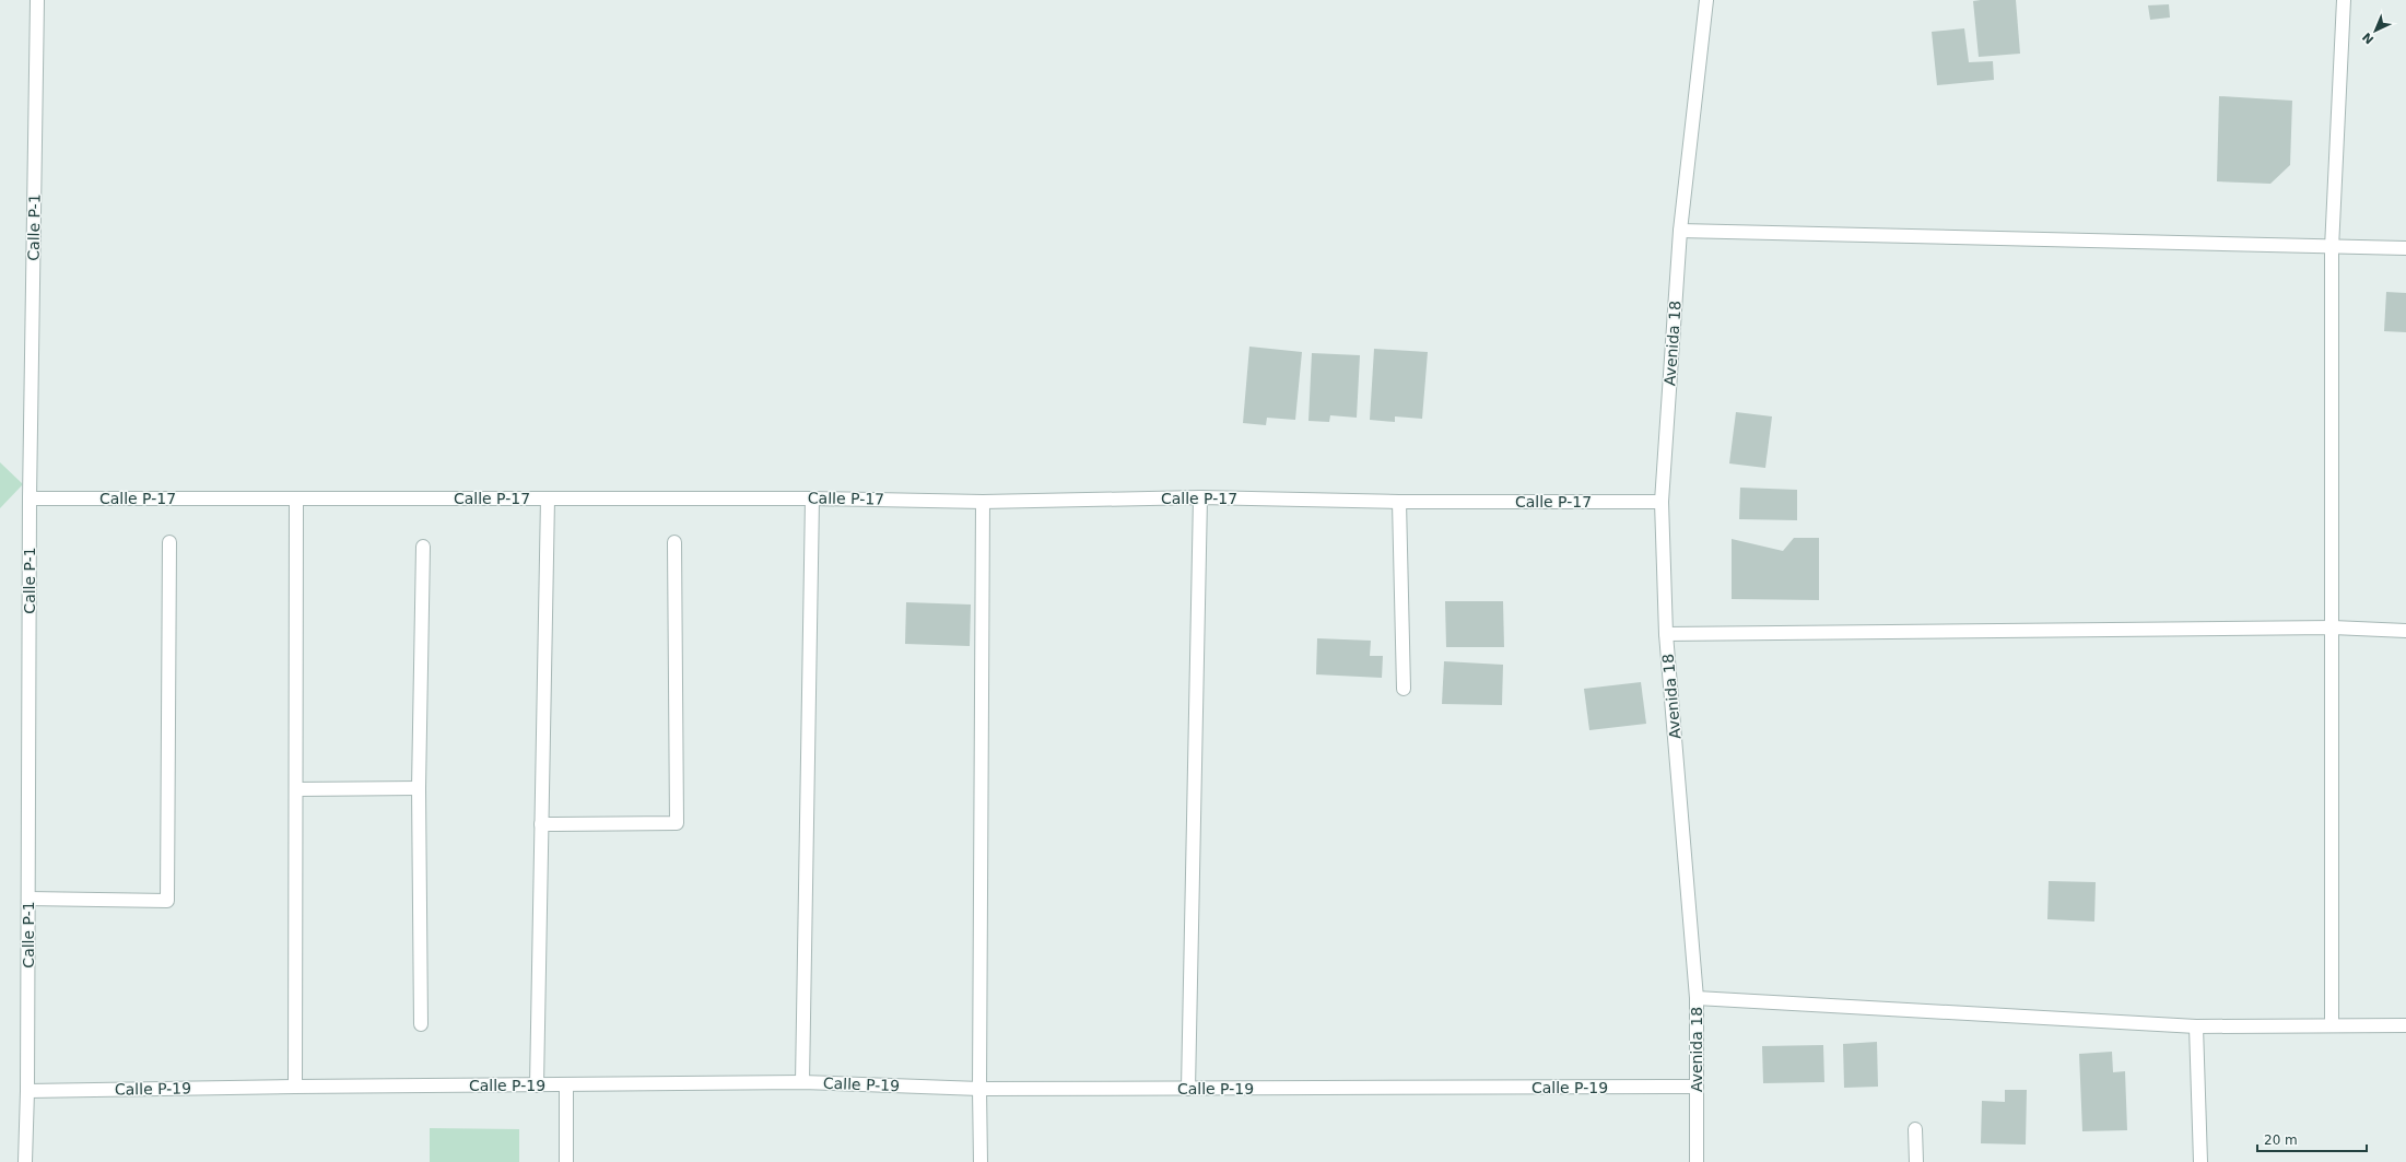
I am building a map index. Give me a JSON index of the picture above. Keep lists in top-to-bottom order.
{
  "streets": {
    "street": [
      "Calle P-1",
      "Avenida 18",
      "Calle P-17",
      "Calle P-19"
    ]
  },
  "crossings": [
    ["Calle P-1", "Calle P-17"],
    ["Calle P-1", "Calle P-19"],
    ["Avenida 18", "Calle P-17"],
    ["Avenida 18", "Calle P-19"]
  ],
  "scale_bar": "20 m",
  "north": "bottom left"
}
